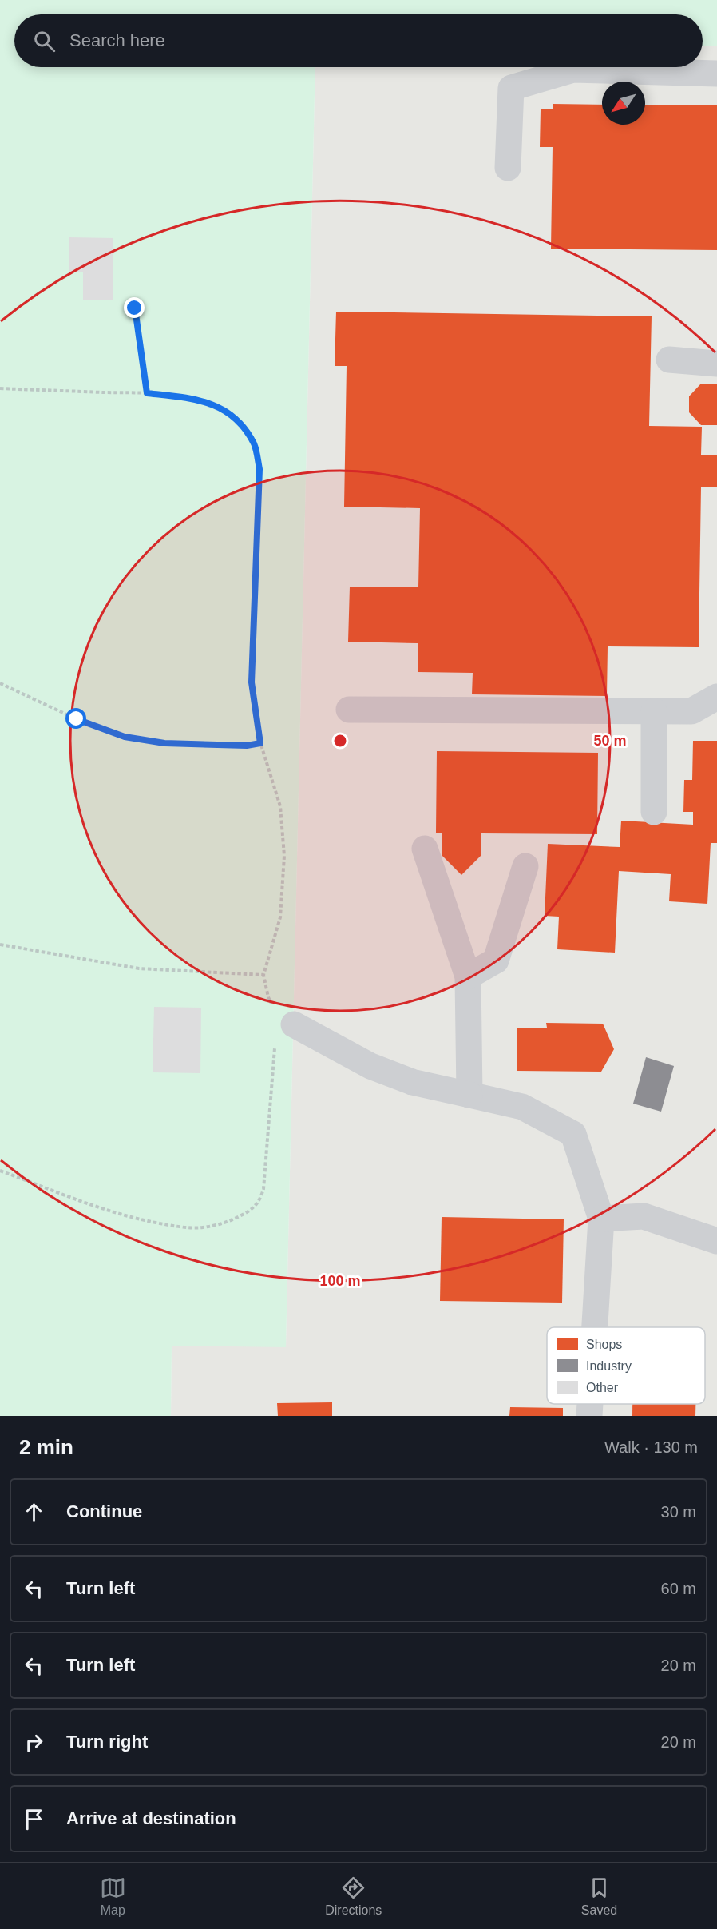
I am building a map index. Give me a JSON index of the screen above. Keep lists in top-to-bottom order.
{
  "legend": ["Shops", "Industry", "Other"],
  "north": "bottom left",
  "page": {
    "search": "Search here",
    "heading": ["2 min", "Walk · 130 m"],
    "list": [
      ["Continue", "30 m"],
      ["Turn left", "60 m"],
      ["Turn left", "20 m"],
      ["Turn right", "20 m"],
      "Arrive at destination"
    ],
    "nav": ["Map", "Directions", "Saved"]
  },
  "rings": ["50 m", "100 m"]
}
